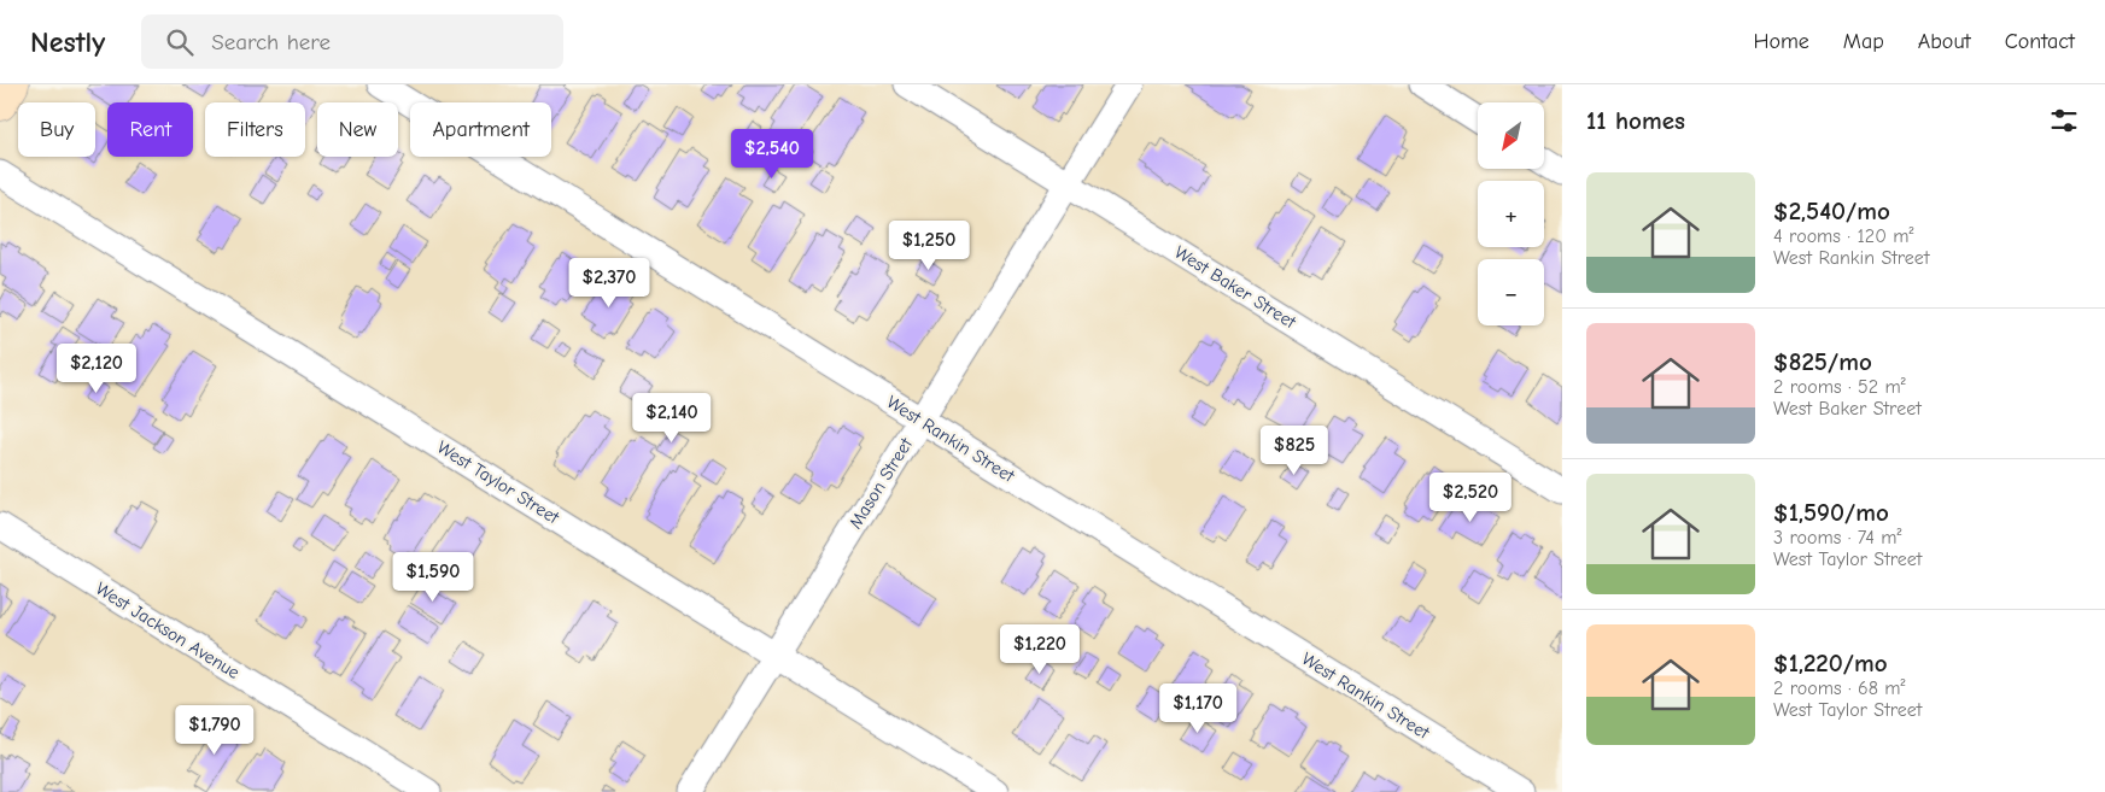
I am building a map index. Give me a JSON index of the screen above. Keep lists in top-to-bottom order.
{
  "streets": {
    "street": [
      "West Baker Street",
      "West Rankin Street",
      "West Taylor Street",
      "Mason Street",
      "West Jackson Avenue"
    ]
  },
  "crossings": [
    ["West Baker Street", "Mason Street"],
    ["West Rankin Street", "Mason Street"],
    ["West Taylor Street", "Mason Street"]
  ],
  "north": "bottom left",
  "page": {
    "header": "Nestly",
    "search": "Search here",
    "nav": [
      "Home",
      "Map",
      "About",
      "Contact"
    ],
    "heading": "11 homes",
    "map_buttons": ["+", "−"],
    "chip": [
      "Buy",
      "Rent",
      "Filters",
      "New",
      "Apartment"
    ],
    "price": [
      "$2,540",
      "$1,250",
      "$2,370",
      "$2,120",
      "$2,140",
      "$825",
      "$2,520",
      "$1,590",
      "$1,220",
      "$1,170",
      "$1,790"
    ],
    "list": [
      {
        "name": "$2,540/mo",
        "note": "4 rooms · 120 m² · West Rankin Street"
      },
      {
        "name": "$825/mo",
        "note": "2 rooms · 52 m² · West Baker Street"
      },
      {
        "name": "$1,590/mo",
        "note": "3 rooms · 74 m² · West Taylor Street"
      },
      {
        "name": "$1,220/mo",
        "note": "2 rooms · 68 m² · West Taylor Street"
      }
    ]
  }
}
